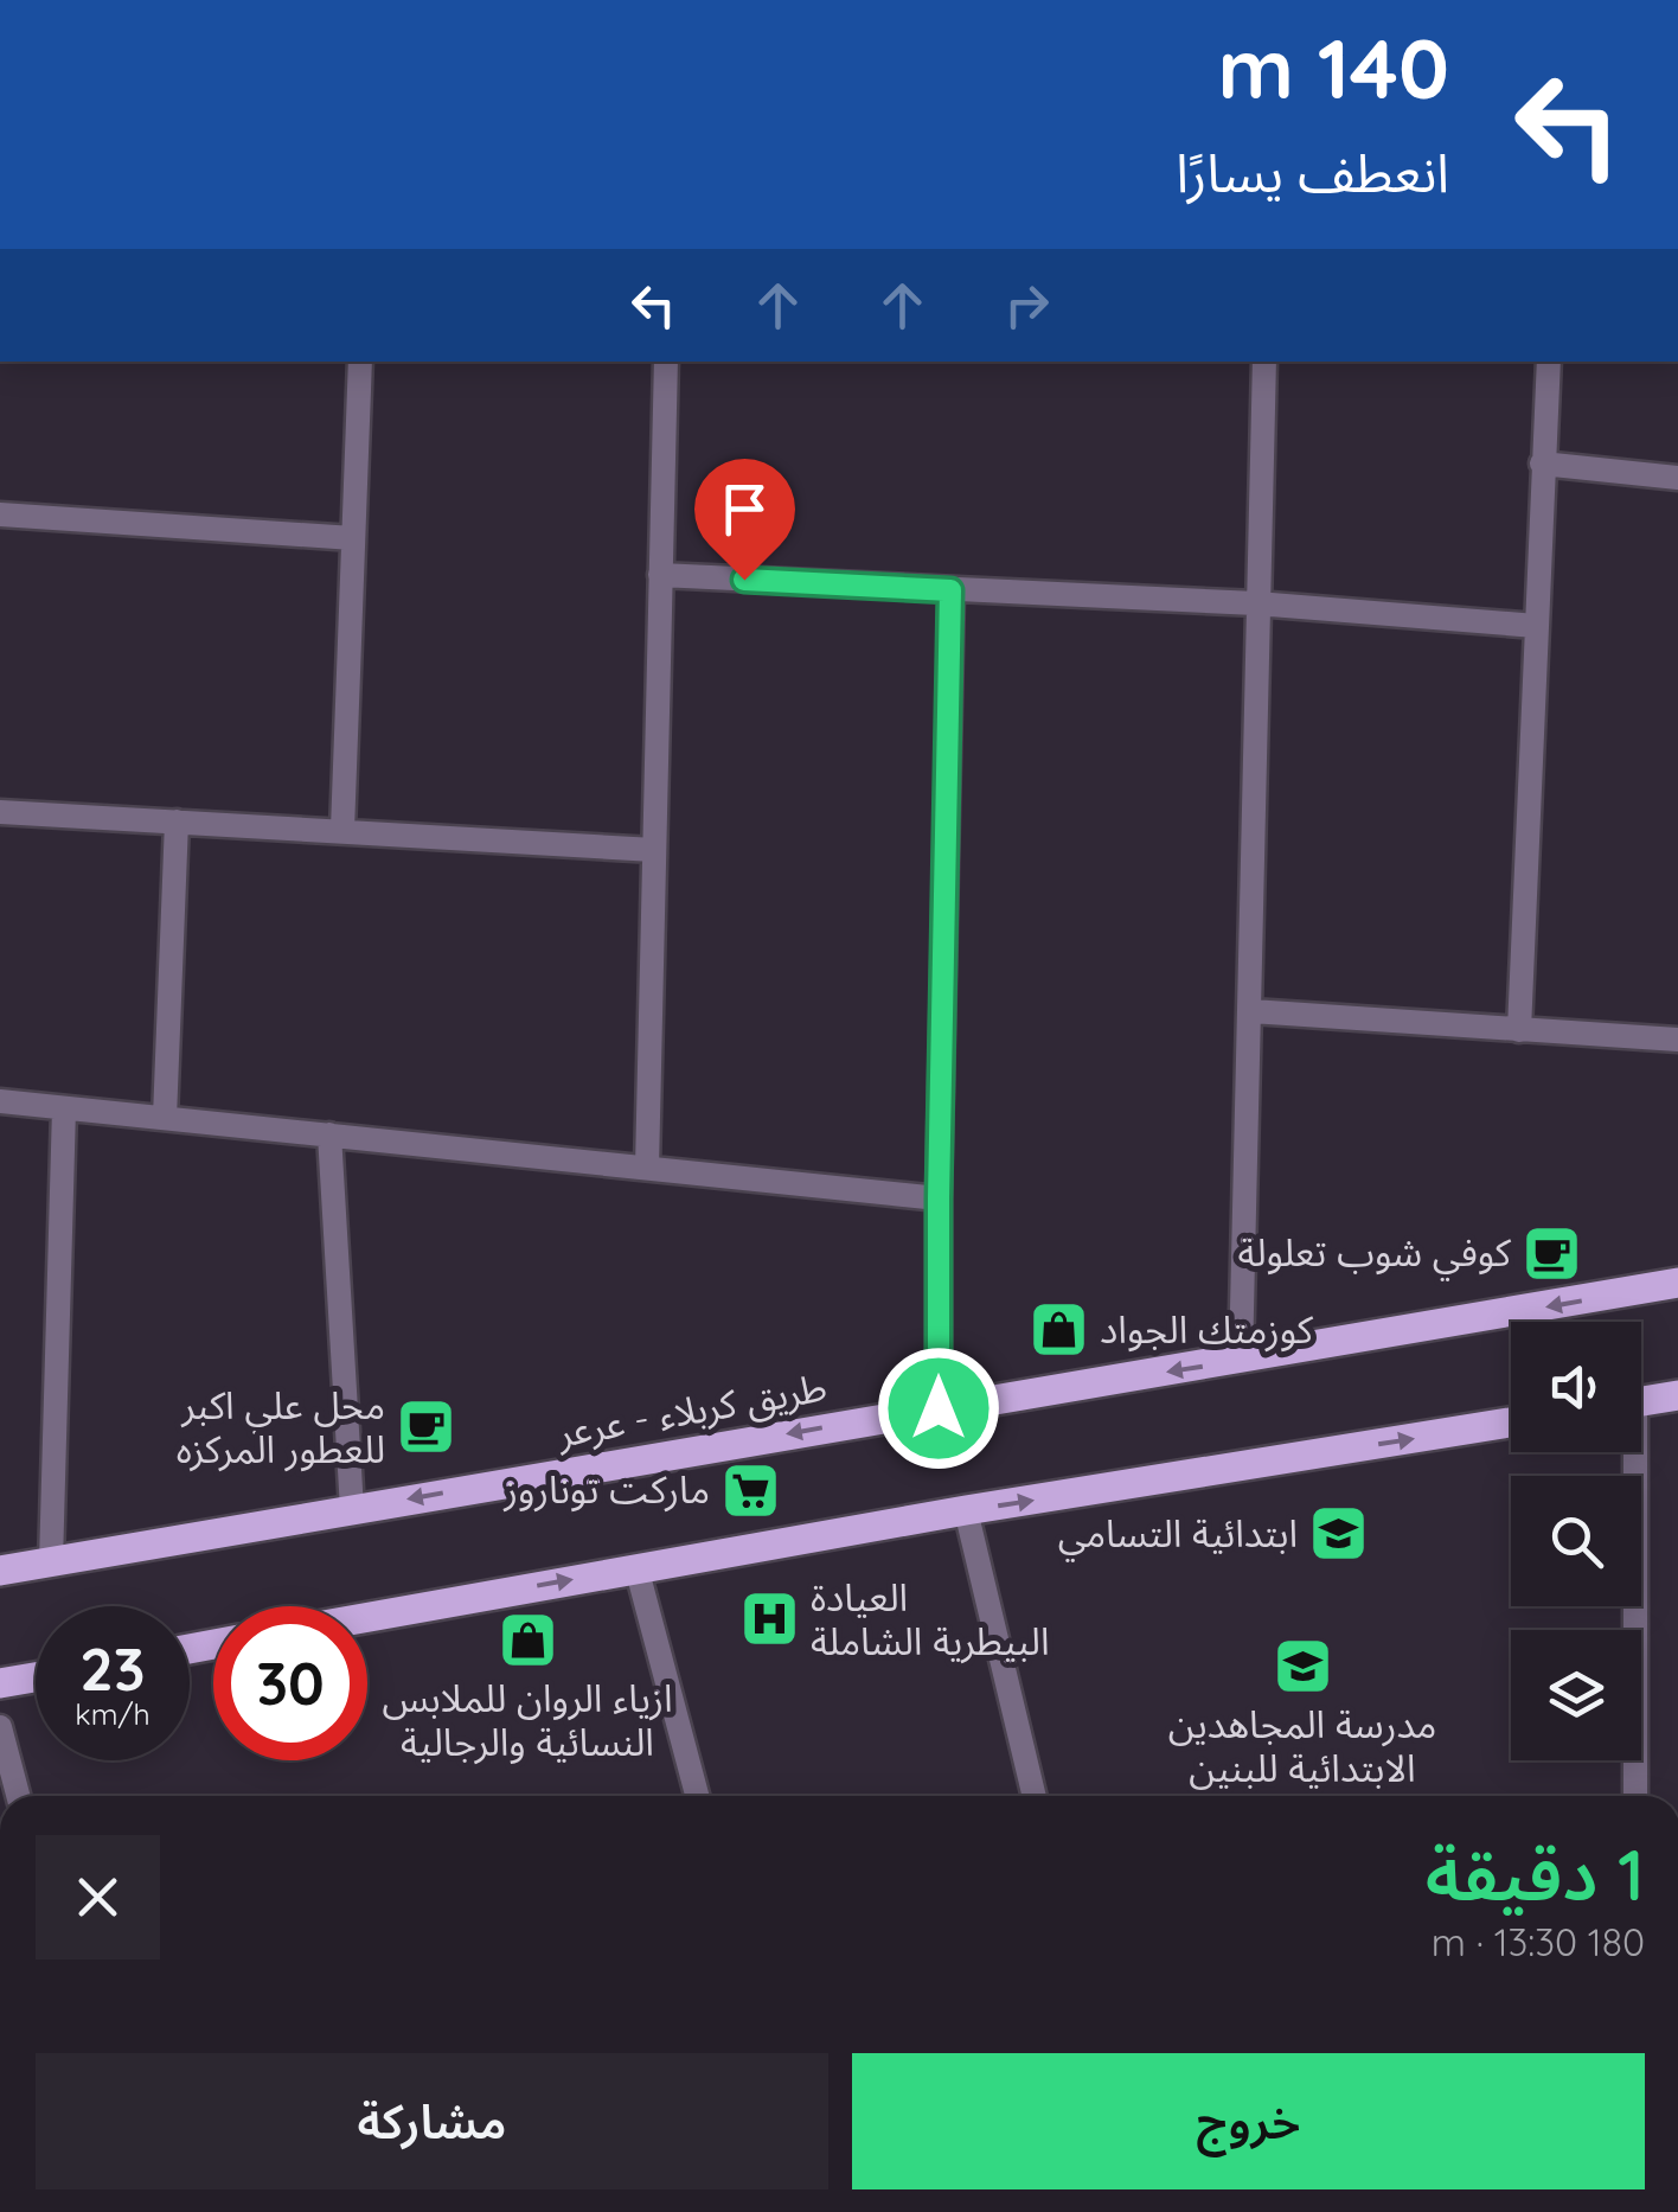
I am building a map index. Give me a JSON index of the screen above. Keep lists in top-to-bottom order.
{
  "streets": {
    "main road": ["طريق كربلاء - عرعر"]
  },
  "places": {
    "cafe": ["كوفي شوب تعلولة", "محل علي اكبر للعطور المركزه"],
    "shop": ["كوزمتك الجواد", "ازياء الروان للملابس النسائية والرجالية"],
    "supermarket": ["ماركت توناروز"],
    "school or university": ["ابتدائية التسامي", "مدرسة المجاهدين الابتدائية للبنين"],
    "hospital": ["العيادة البيطرية الشاملة"]
  },
  "page": {
    "turn": ["140 m", "انعطف يسارًا"],
    "speed": "23 km/h",
    "limit": "30",
    "heading": ["1 دقيقة", "180 m · 13:30"],
    "buttons": ["خروج", "مشاركة"]
  }
}
